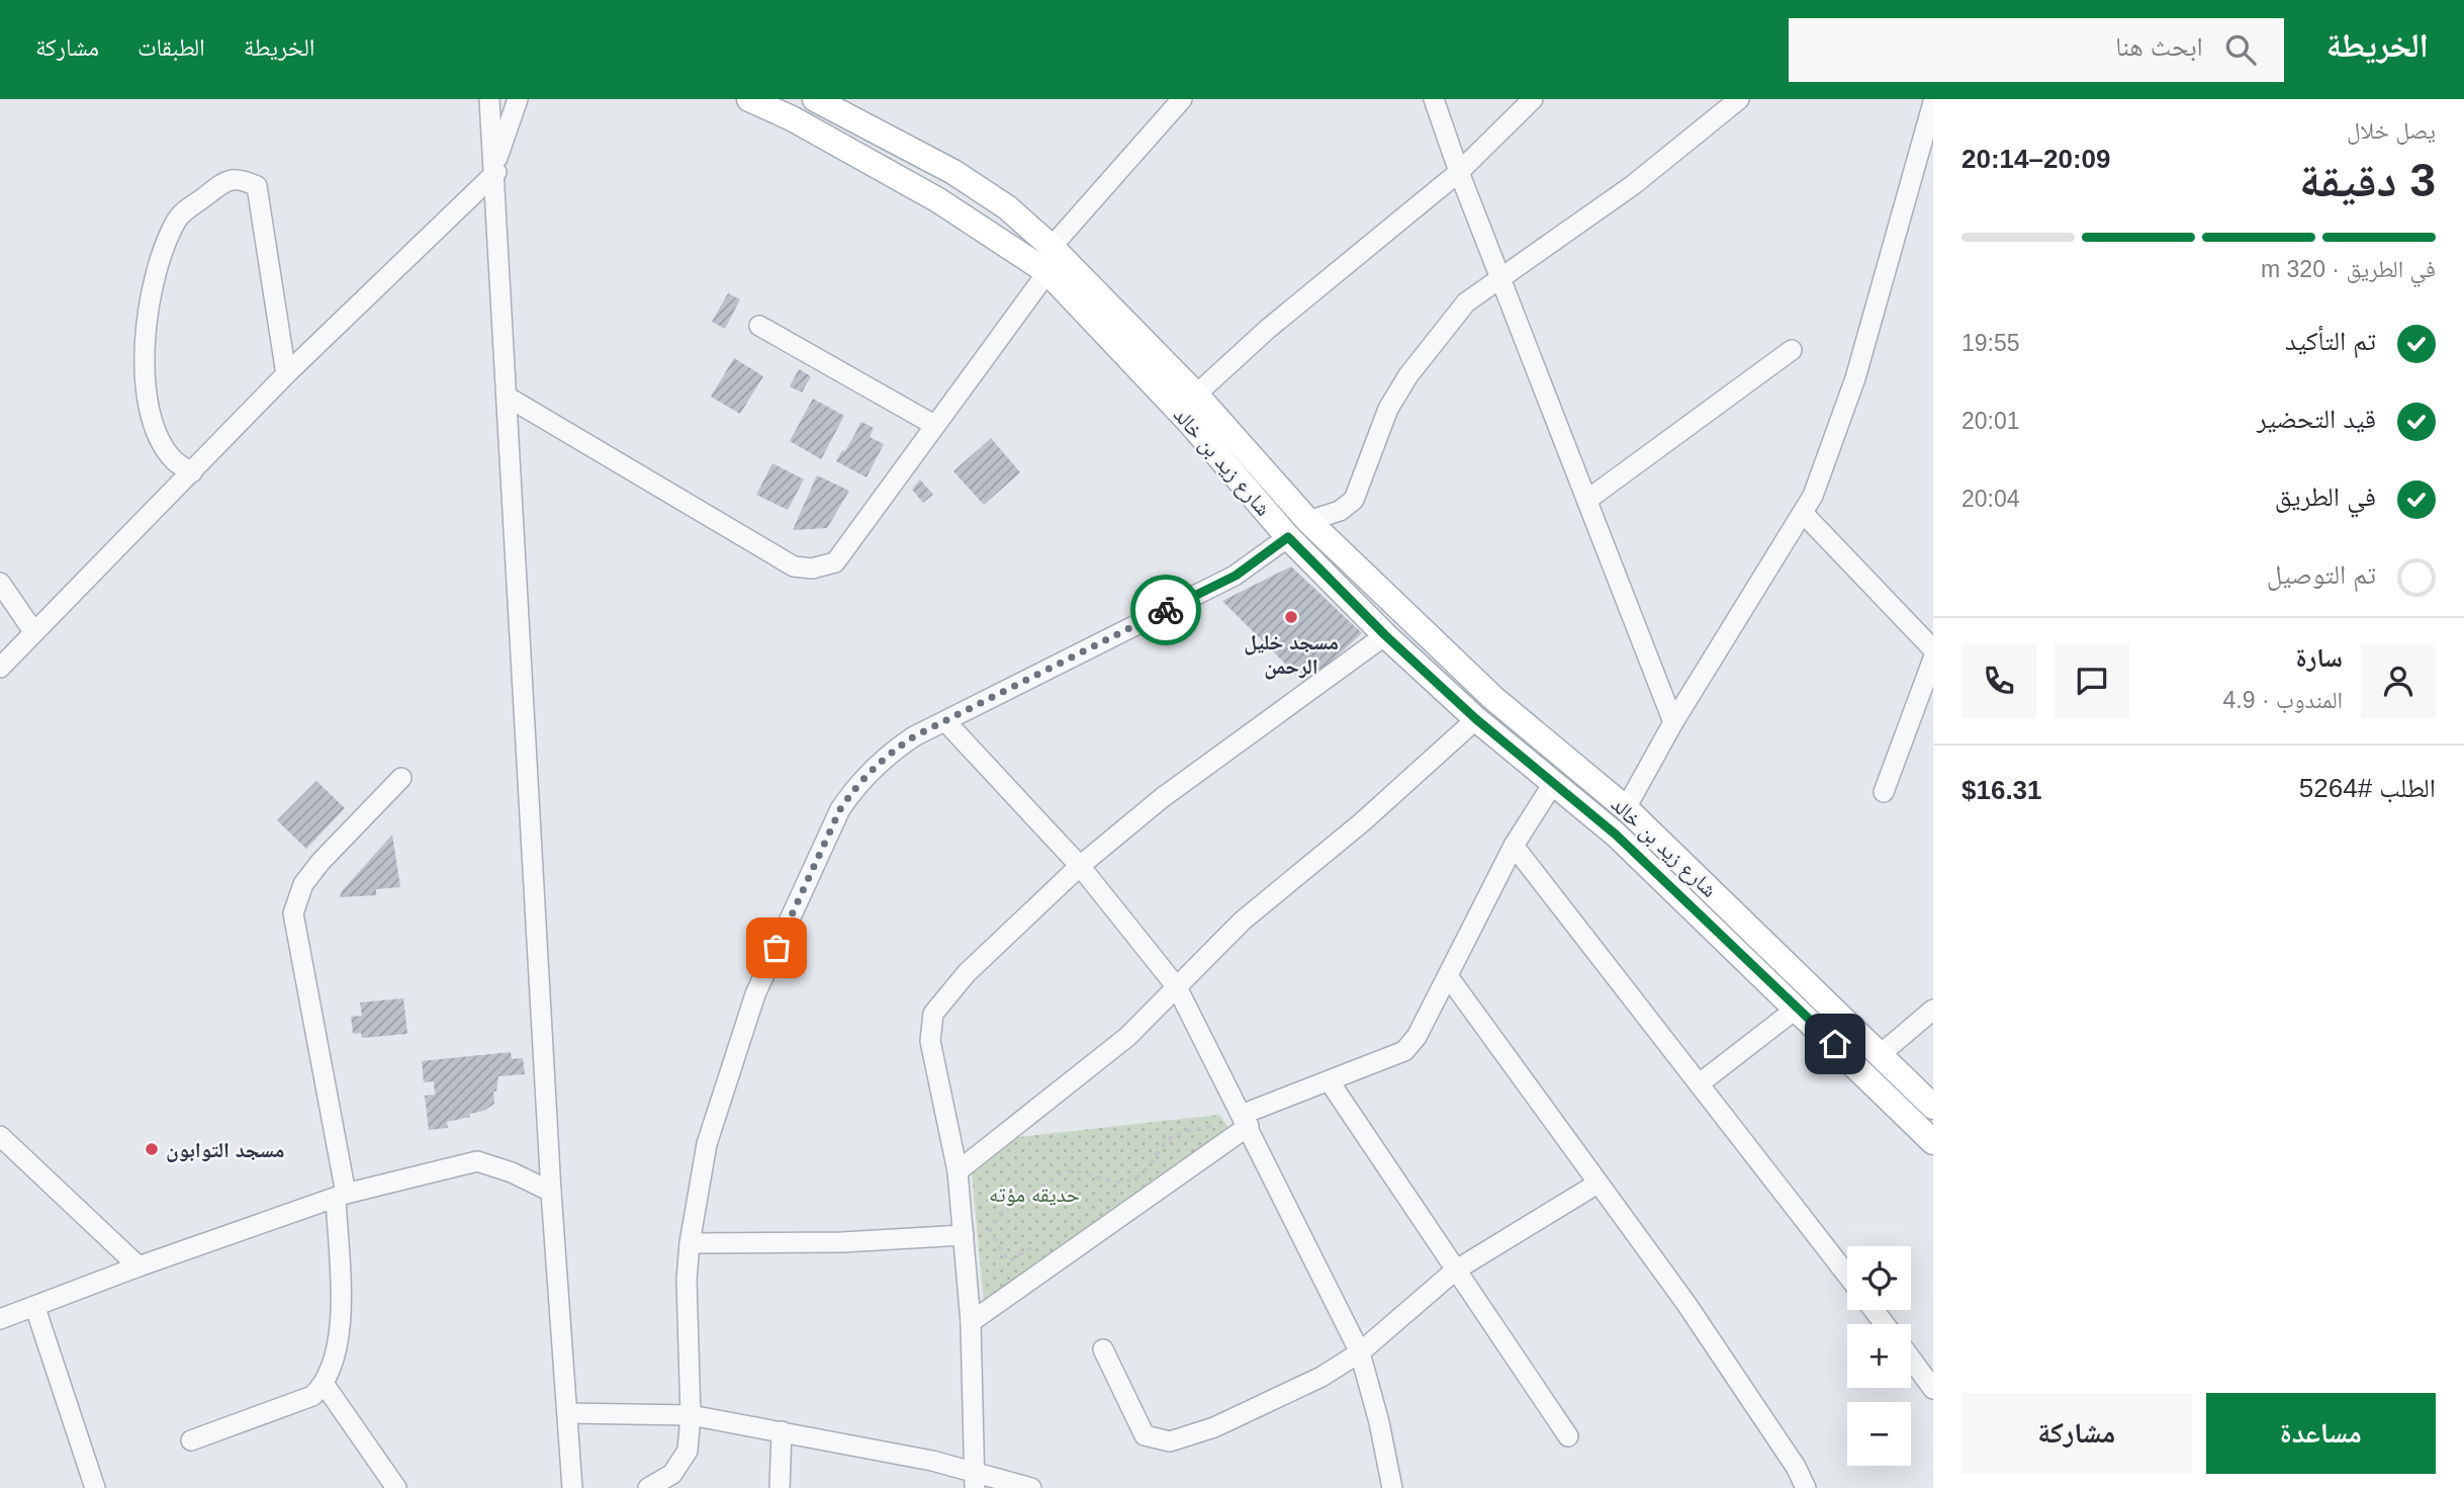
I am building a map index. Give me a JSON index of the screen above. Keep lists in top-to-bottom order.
{
  "streets": {
    "main road": ["شارع زيد بن خالد"]
  },
  "parks": ["حديقه مؤته"],
  "places": ["مسجد خليل الرحمن", "مسجد التوابون"],
  "page": {
    "header": "الخريطة",
    "search": "ابحث هنا",
    "nav": ["الخريطة", "الطبقات", "مشاركة"],
    "heading": ["3 دقيقة", "يصل خلال", "20:09–20:14"],
    "panel": [
      "سارة",
      "المندوب · 4.9",
      "الطلب #5264",
      "$16.31"
    ],
    "bar": "في الطريق · 320 m",
    "list": [
      ["تم التأكيد", "19:55"],
      ["قيد التحضير", "20:01"],
      ["في الطريق", "20:04"],
      "تم التوصيل"
    ],
    "map_buttons": ["+", "−"],
    "buttons": ["مساعدة", "مشاركة"]
  }
}
